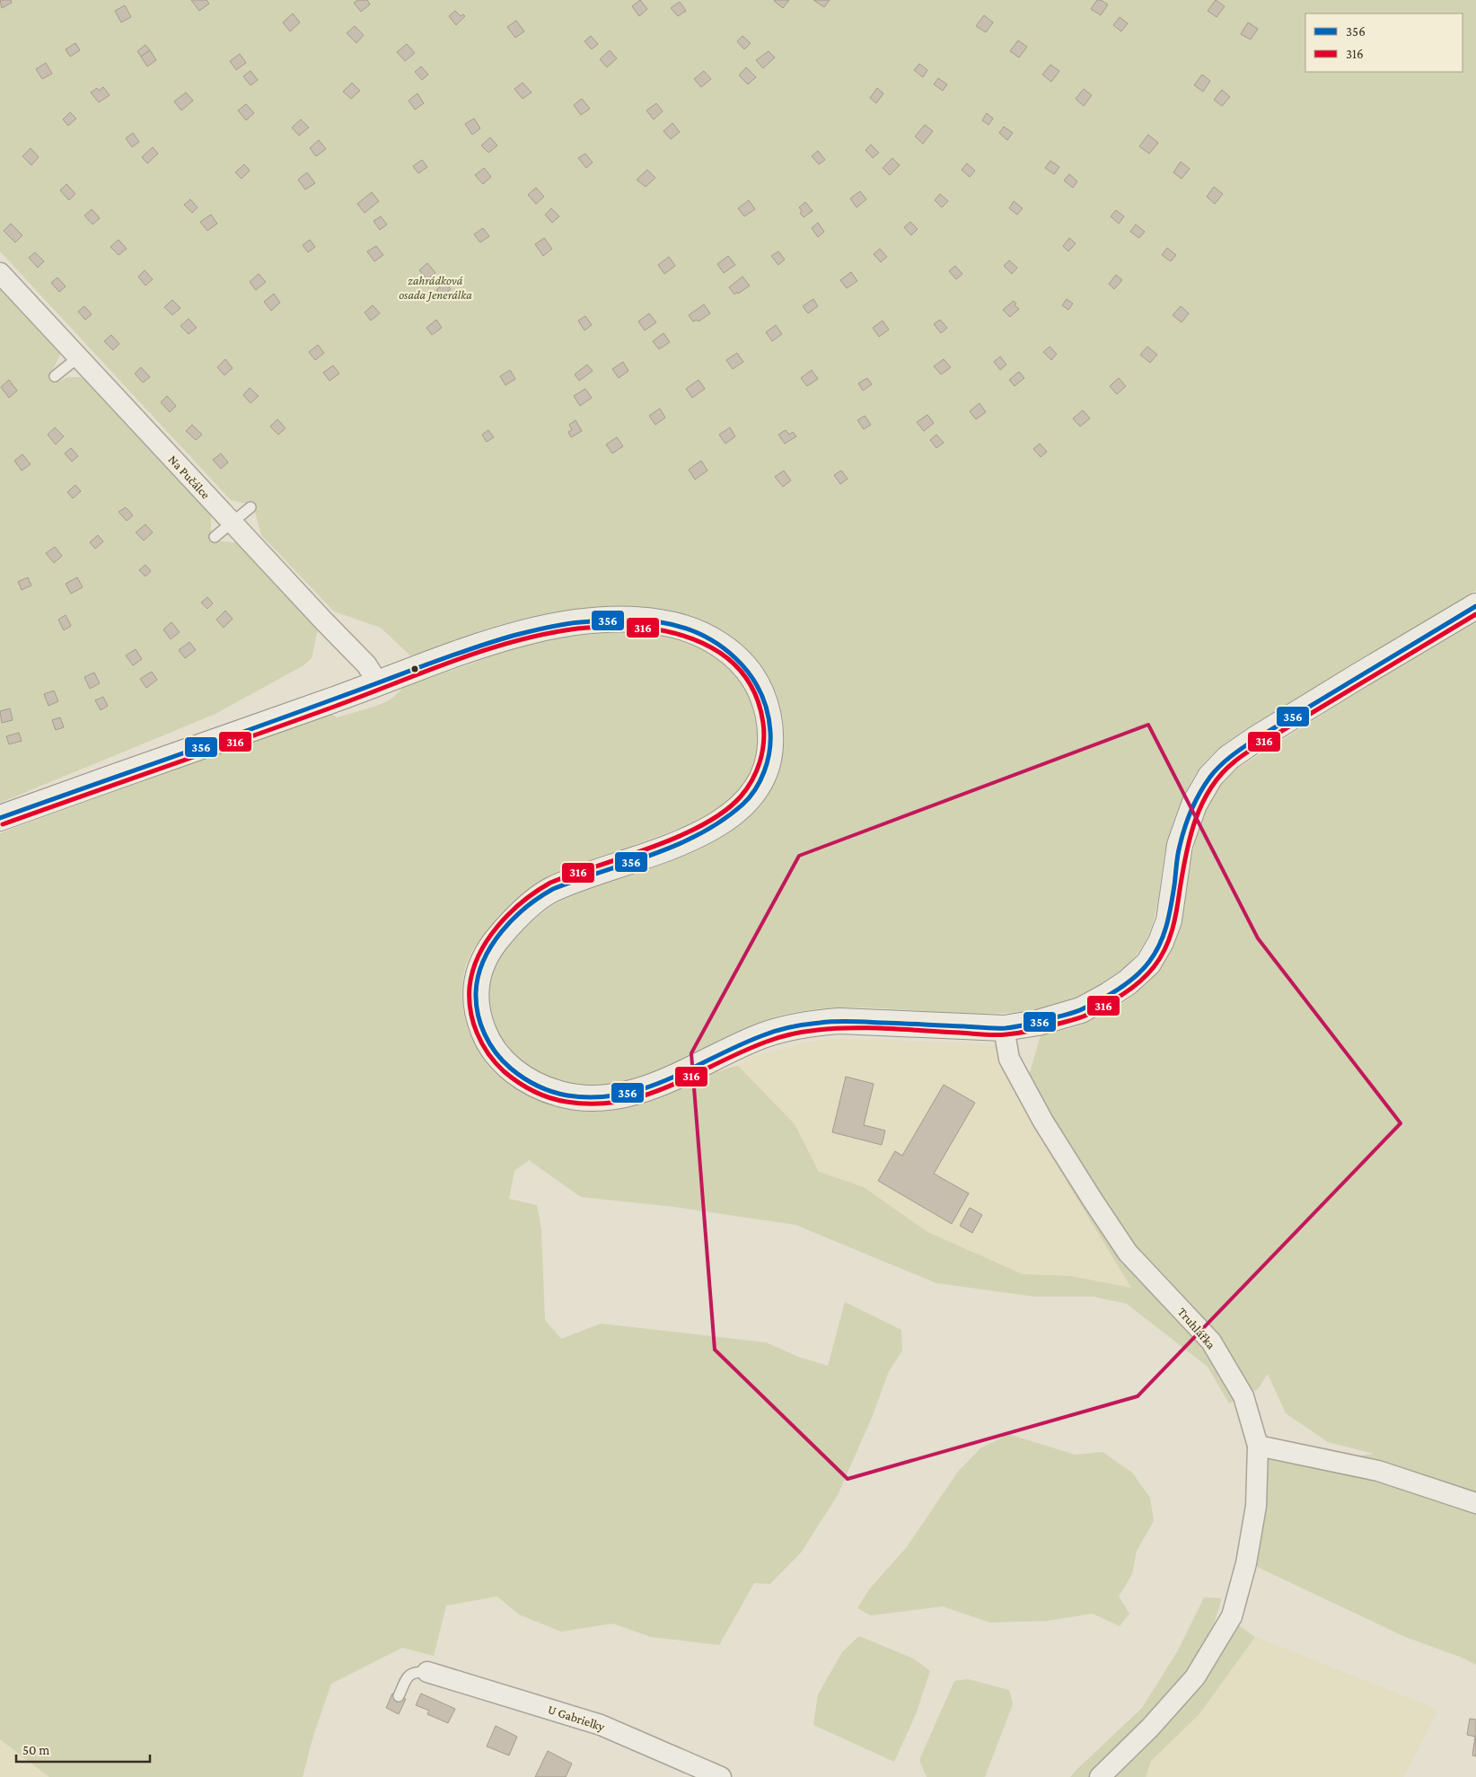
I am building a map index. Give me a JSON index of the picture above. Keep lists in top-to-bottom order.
{
  "streets": {
    "street": ["Na Pučálce", "Truhlářka", "U Gabrielky"]
  },
  "parks": ["zahrádková osada Jenerálka"],
  "lines": ["transit line 356", "transit line 316"],
  "legend": ["356", "316"],
  "scale_bar": "50 m"
}
